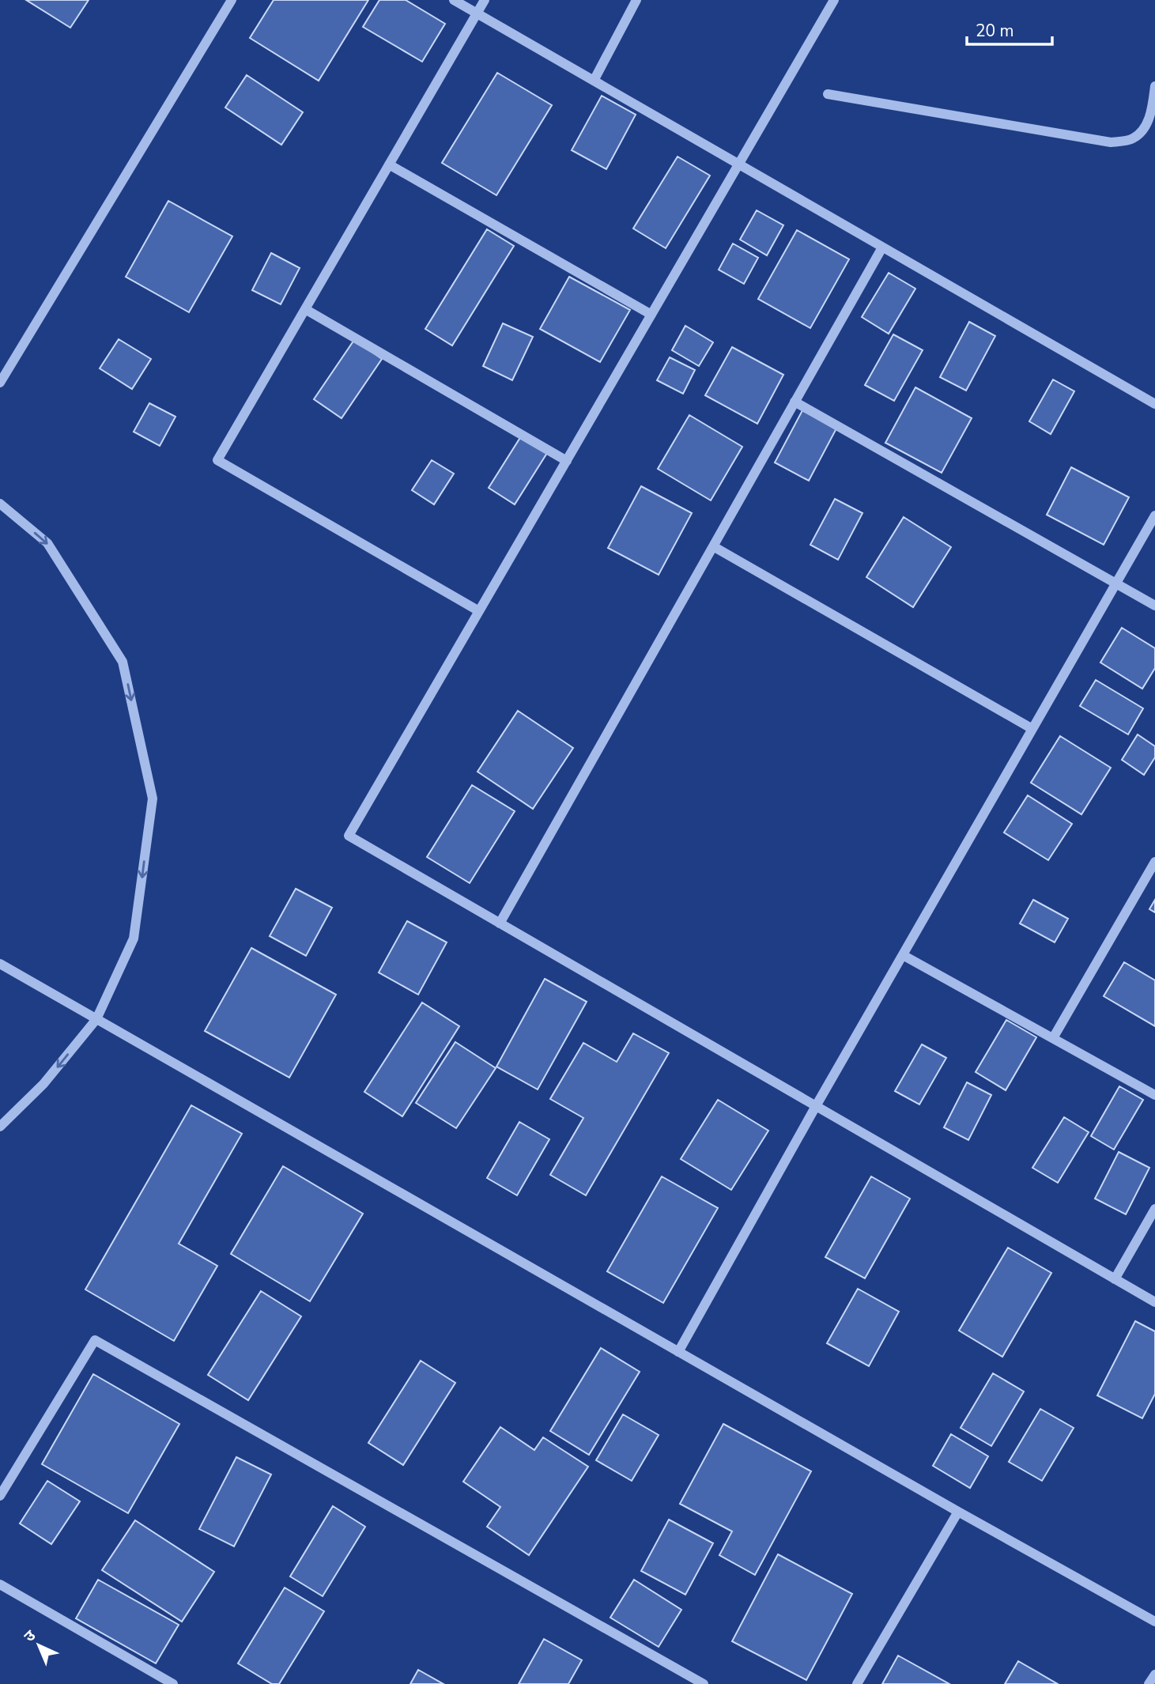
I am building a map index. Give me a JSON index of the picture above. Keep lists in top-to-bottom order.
{
  "scale_bar": "20 m",
  "north": "top left"
}
